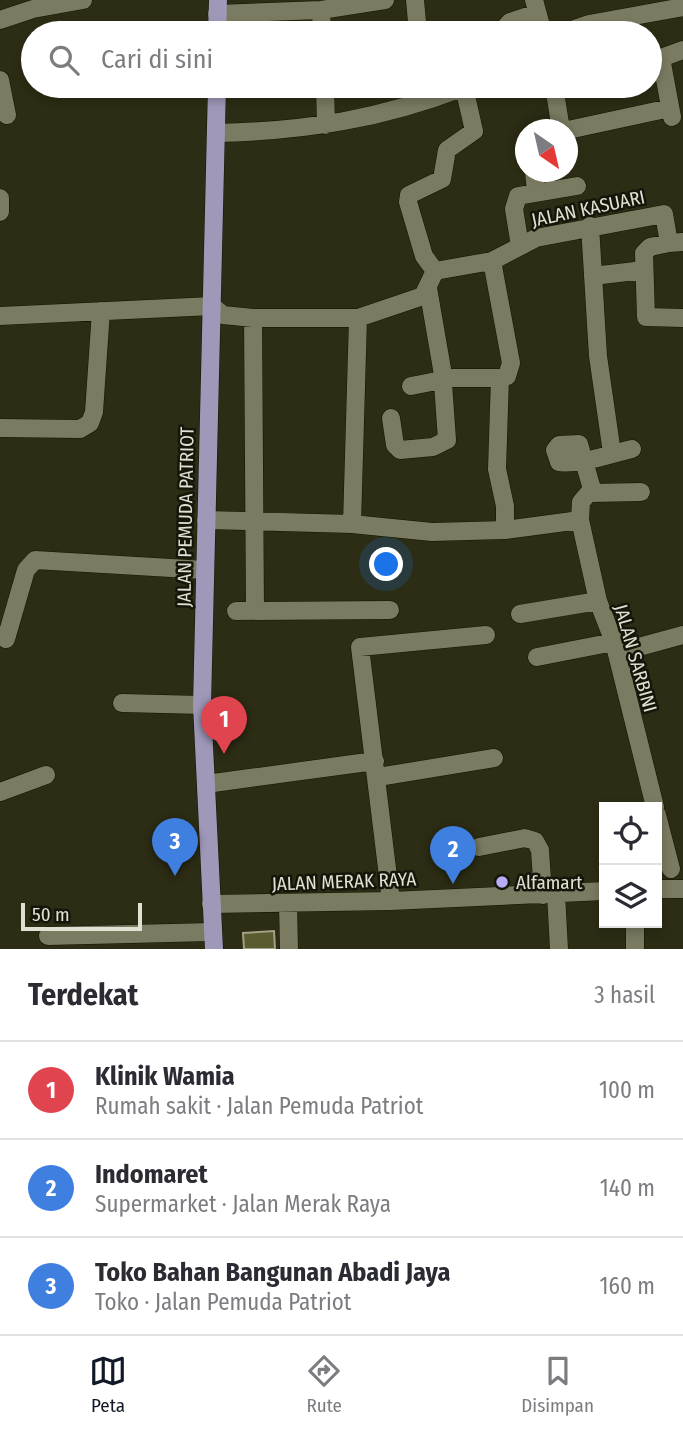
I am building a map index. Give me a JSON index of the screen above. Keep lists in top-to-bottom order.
{
  "streets": {
    "main road": ["JALAN PEMUDA PATRIOT"],
    "street": ["JALAN KASUARI", "JALAN SARBINI", "JALAN MERAK RAYA"]
  },
  "crossings": [
    ["JALAN PEMUDA PATRIOT", "JALAN MERAK RAYA"]
  ],
  "places": ["Alfamart"],
  "scale_bar": "50 m",
  "north": "bottom right",
  "page": {
    "search": "Cari di sini",
    "pins": ["1", "3", "2"],
    "scale": "50 m",
    "heading": ["Terdekat", "3 hasil"],
    "list": [
      {
        "mark": "1",
        "name": "Klinik Wamia",
        "note": "Rumah sakit · Jalan Pemuda Patriot",
        "value": "100 m"
      },
      {
        "mark": "2",
        "name": "Indomaret",
        "note": "Supermarket · Jalan Merak Raya",
        "value": "140 m"
      },
      {
        "mark": "3",
        "name": "Toko Bahan Bangunan Abadi Jaya",
        "note": "Toko · Jalan Pemuda Patriot",
        "value": "160 m"
      }
    ],
    "nav": ["Peta", "Rute", "Disimpan"]
  }
}
